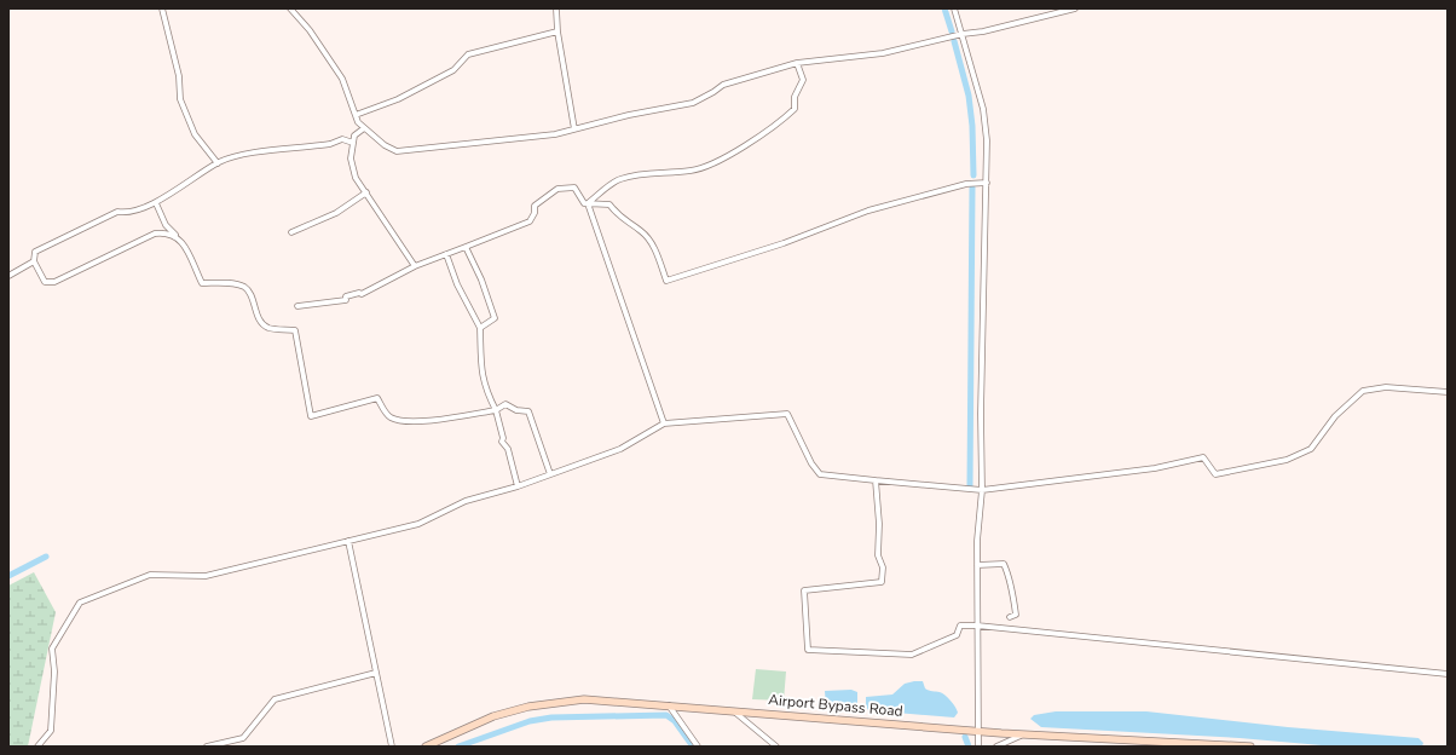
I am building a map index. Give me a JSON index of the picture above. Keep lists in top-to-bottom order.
{
  "streets": {
    "street": ["Airport Bypass Road"]
  }
}
